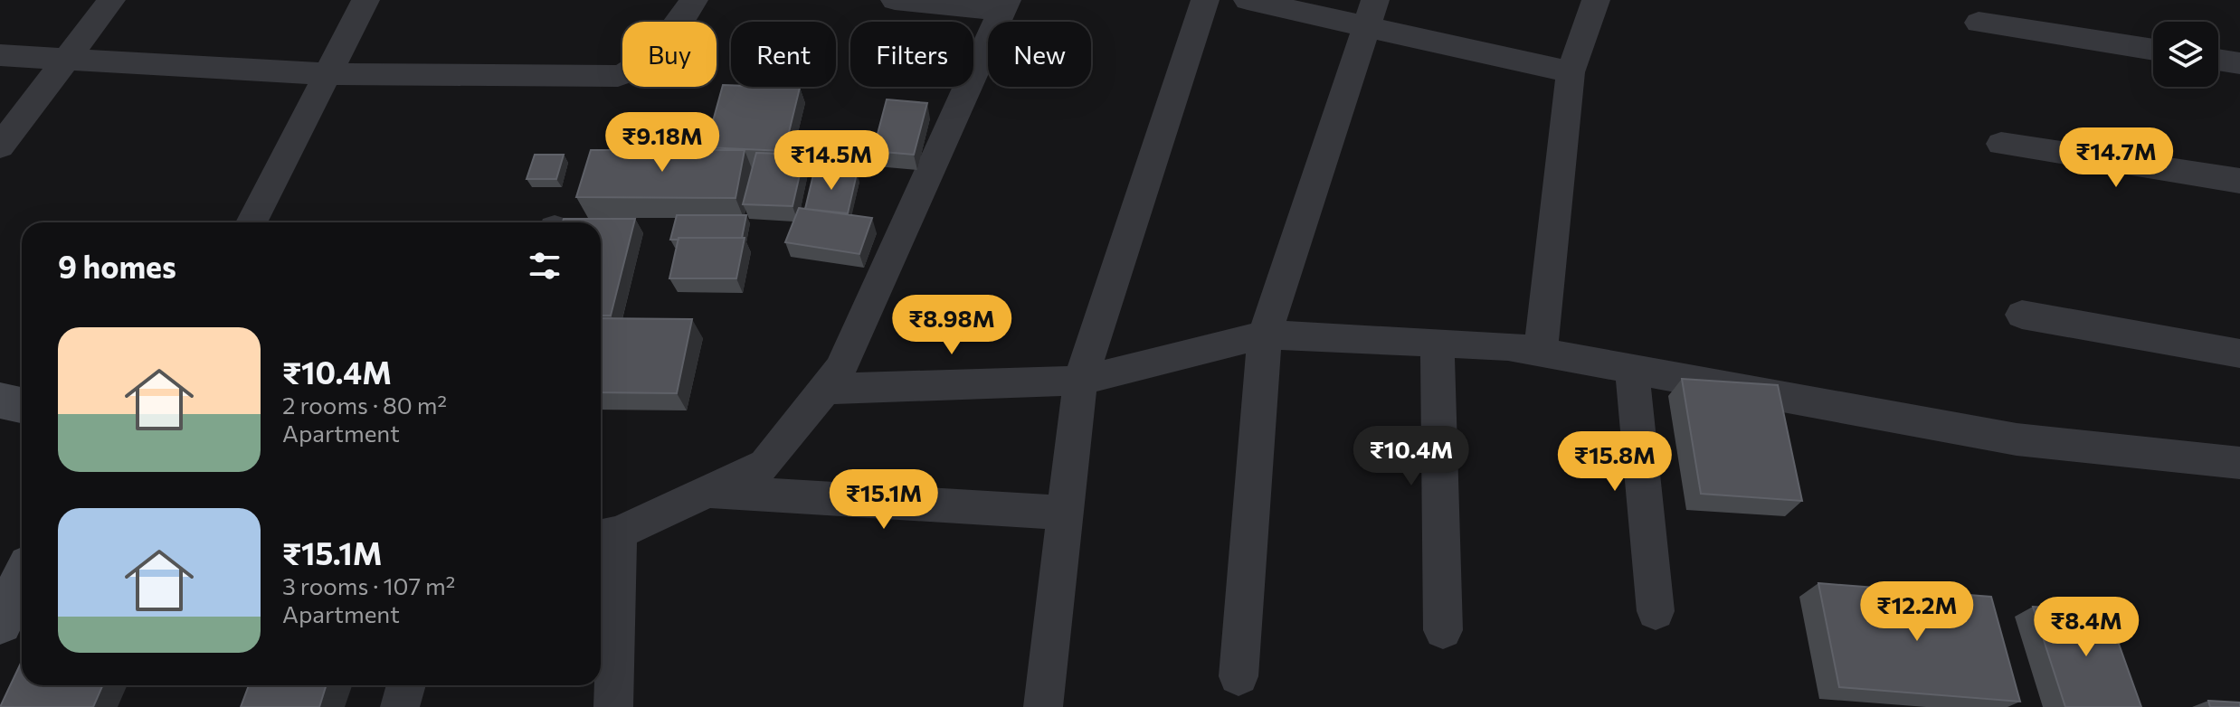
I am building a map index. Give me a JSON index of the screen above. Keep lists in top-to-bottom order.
{
  "page": {
    "chip": [
      "Buy",
      "Rent",
      "Filters",
      "New"
    ],
    "price": [
      "₹9.18M",
      "₹14.7M",
      "₹14.5M",
      "₹8.98M",
      "₹10.4M",
      "₹15.8M",
      "₹15.1M",
      "₹12.2M",
      "₹8.4M"
    ],
    "heading": "9 homes",
    "list": [
      {
        "name": "₹10.4M",
        "note": "2 rooms · 80 m² · Apartment"
      },
      {
        "name": "₹15.1M",
        "note": "3 rooms · 107 m² · Apartment"
      }
    ]
  }
}
